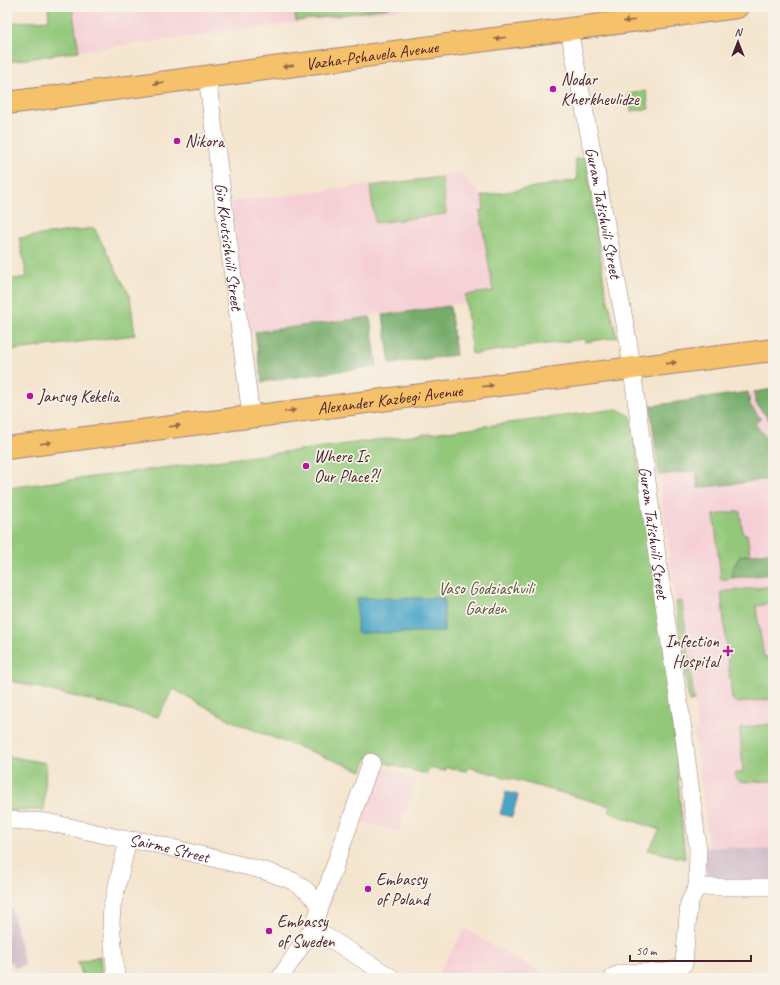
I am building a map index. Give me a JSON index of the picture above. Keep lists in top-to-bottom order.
{
  "streets": {
    "main road": ["Vazha-Pshavela Avenue", "Alexander Kazbegi Avenue"],
    "street": ["Guram Tatishvili Street", "Gio Khutsishvili Street", "Sairme Street"]
  },
  "crossings": [
    ["Vazha-Pshavela Avenue", "Guram Tatishvili Street"],
    ["Vazha-Pshavela Avenue", "Gio Khutsishvili Street"],
    ["Guram Tatishvili Street", "Alexander Kazbegi Avenue"],
    ["Gio Khutsishvili Street", "Alexander Kazbegi Avenue"]
  ],
  "one_way": ["Vazha-Pshavela Avenue", "Alexander Kazbegi Avenue"],
  "parks": ["Vaso Godziashvili Garden"],
  "places": {
    "other": [
      "Nodar Kherkheulidze",
      "Nikora",
      "Jansug Kekelia",
      "Where Is Our Place?!",
      "Embassy of Poland",
      "Embassy of Sweden"
    ],
    "health": ["Infection Hospital"]
  },
  "scale_bar": "50 m",
  "north": "top"
}
